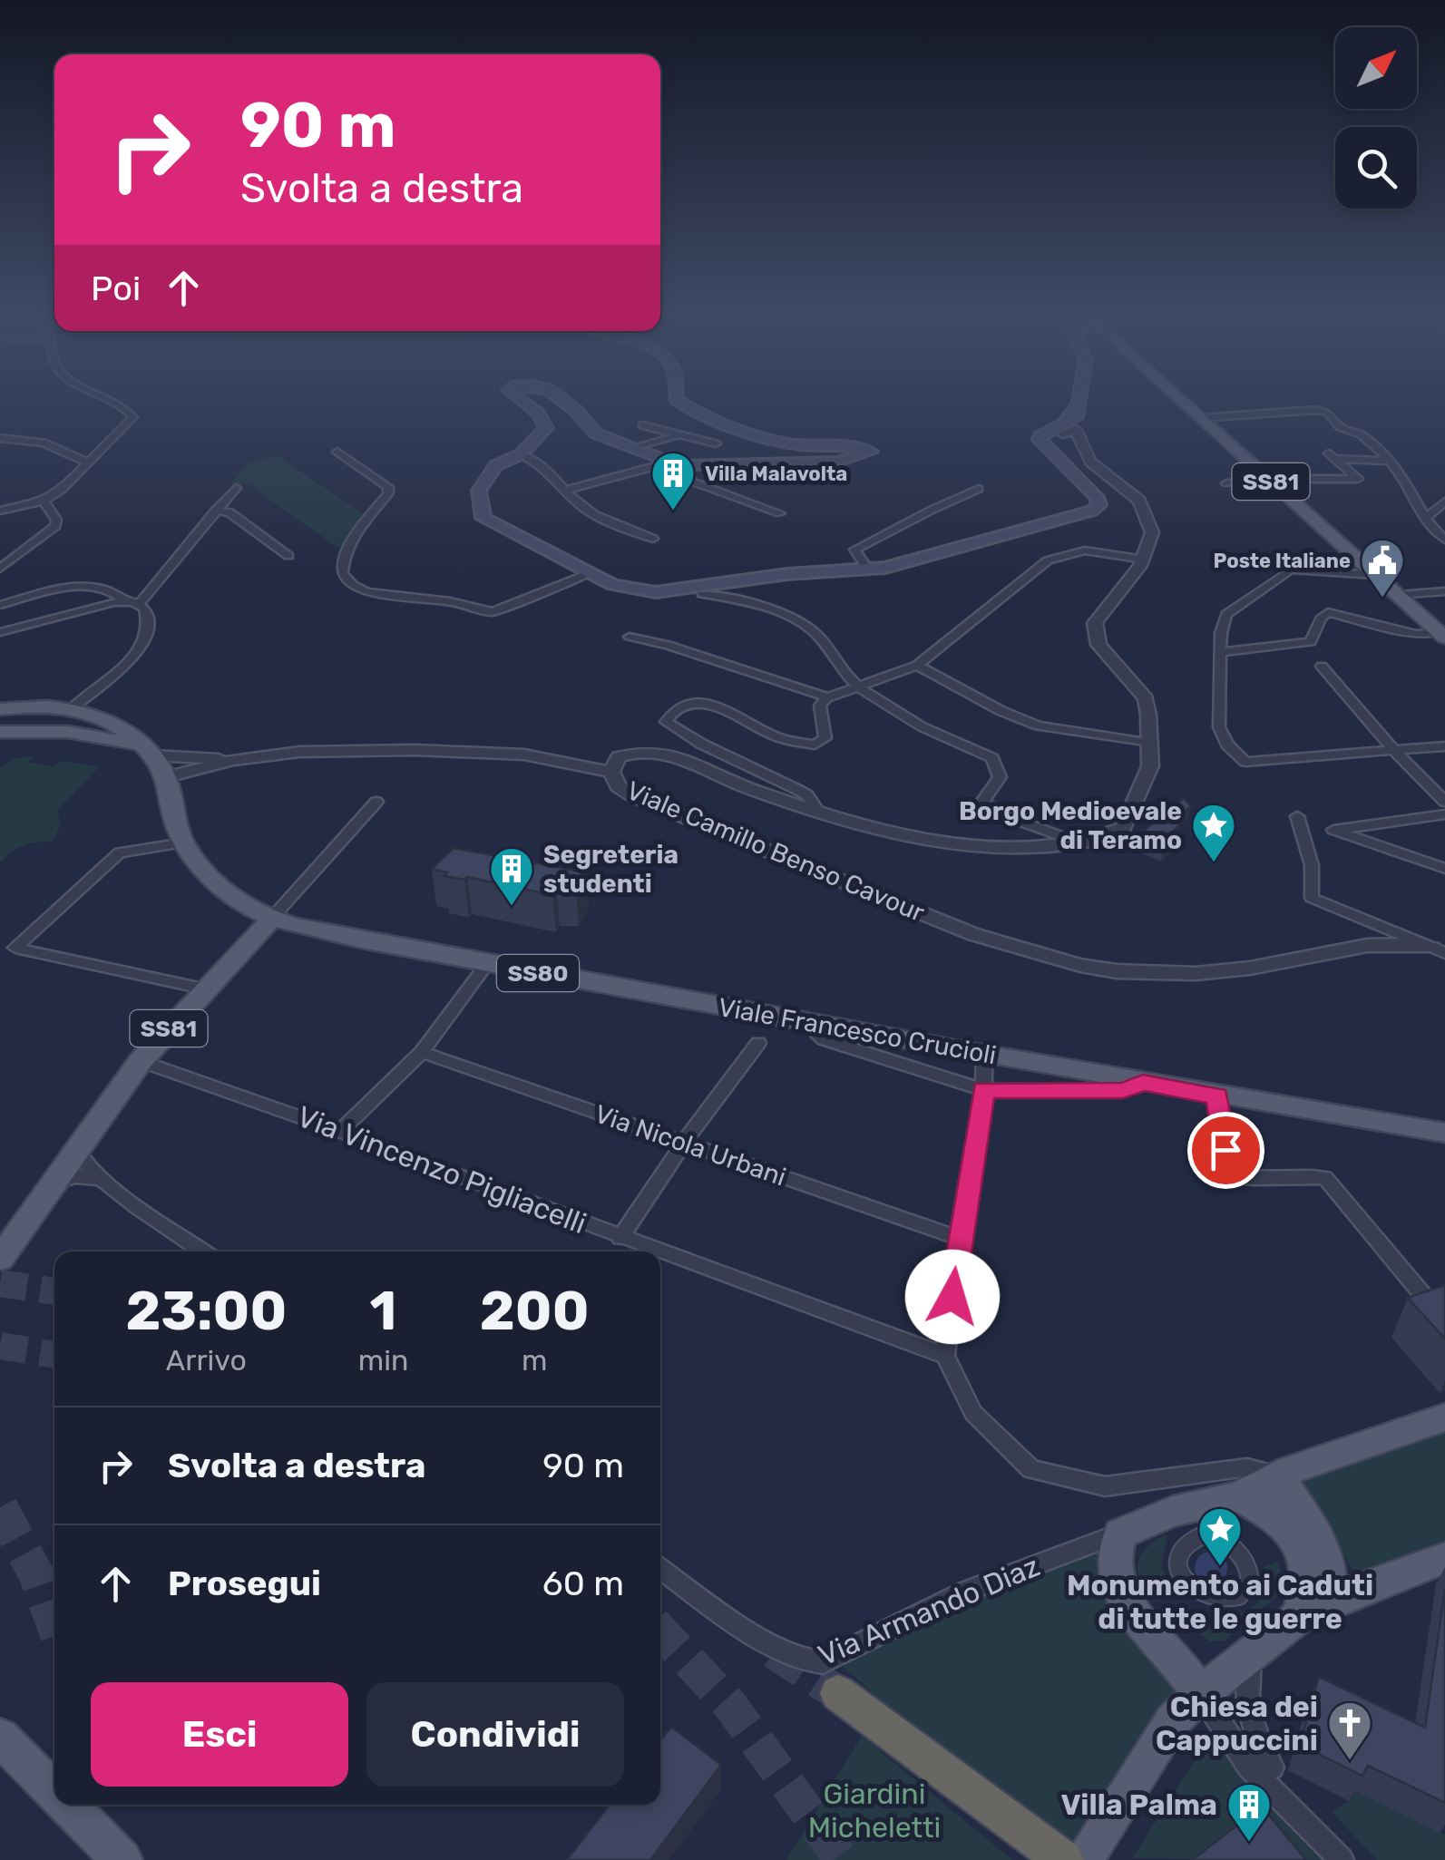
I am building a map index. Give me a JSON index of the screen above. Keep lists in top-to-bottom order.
{
  "streets": {
    "main road": ["SS81", "SS80", "Viale Francesco Crucioli"],
    "street": [
      "Viale Camillo Benso Cavour",
      "Via Nicola Urbani",
      "Via Vincenzo Pigliacelli",
      "Via Armando Diaz"
    ]
  },
  "crossings": [
    ["SS81", "SS80"],
    ["SS81", "Viale Francesco Crucioli"],
    ["SS81", "Via Vincenzo Pigliacelli"],
    ["SS80", "Viale Francesco Crucioli"]
  ],
  "parks": ["Giardini Micheletti"],
  "places": {
    "building": ["Villa Malavolta", "Segreteria studenti", "Villa Palma"],
    "public building": ["Poste Italiane"],
    "place": ["Borgo Medioevale di Teramo", "Monumento ai Caduti di tutte le guerre"],
    "church": ["Chiesa dei Cappuccini"]
  },
  "north": "top right",
  "page": {
    "turn": ["90 m", "Svolta a destra"],
    "then": "Poi",
    "eta": [
      "23:00",
      "Arrivo",
      "1",
      "min",
      "200",
      "m"
    ],
    "list": [
      {
        "name": "Svolta a destra",
        "value": "90 m"
      },
      {
        "name": "Prosegui",
        "value": "60 m"
      }
    ],
    "buttons": ["Esci", "Condividi"]
  }
}
